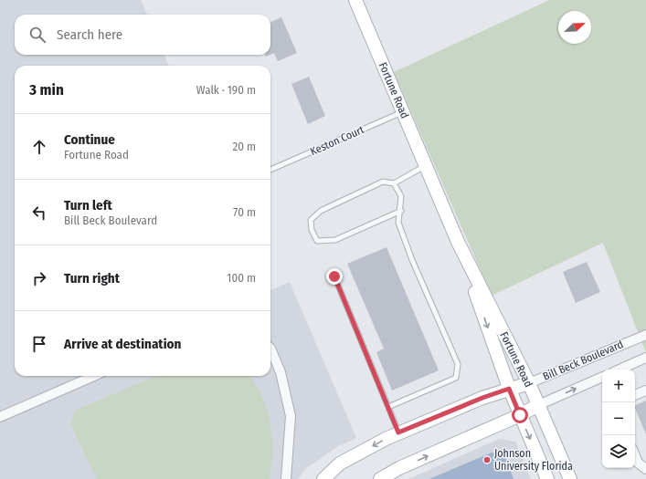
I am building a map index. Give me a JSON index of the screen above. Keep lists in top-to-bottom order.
{
  "streets": {
    "main road": ["Fortune Road", "Bill Beck Boulevard"],
    "lane": ["Keston Court"]
  },
  "crossings": [
    ["Fortune Road", "Keston Court"],
    ["Fortune Road", "Bill Beck Boulevard"]
  ],
  "places": ["Johnson University Florida"],
  "north": "top right",
  "page": {
    "search": "Search here",
    "heading": ["3 min", "Walk · 190 m"],
    "list": [
      ["Continue", "Fortune Road", "20 m"],
      ["Turn left", "Bill Beck Boulevard", "70 m"],
      ["Turn right", "100 m"],
      "Arrive at destination"
    ],
    "map_buttons": ["+", "−"]
  }
}
